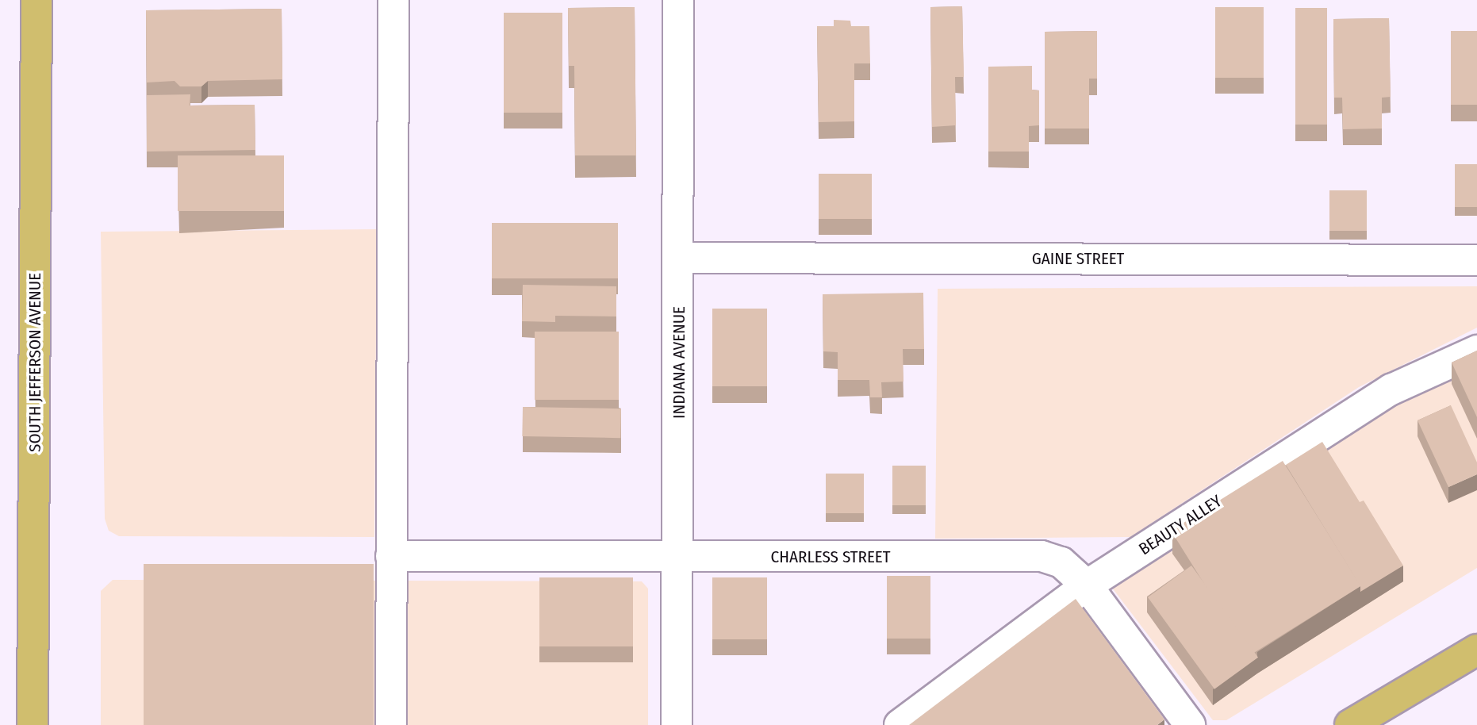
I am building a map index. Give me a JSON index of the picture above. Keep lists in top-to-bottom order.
{
  "streets": {
    "main road": ["SOUTH JEFFERSON AVENUE"],
    "street": [
      "GAINE STREET",
      "INDIANA AVENUE",
      "BEAUTY ALLEY",
      "CHARLESS STREET"
    ]
  },
  "crossings": [
    ["GAINE STREET", "INDIANA AVENUE"],
    ["INDIANA AVENUE", "CHARLESS STREET"],
    ["BEAUTY ALLEY", "CHARLESS STREET"]
  ]
}
